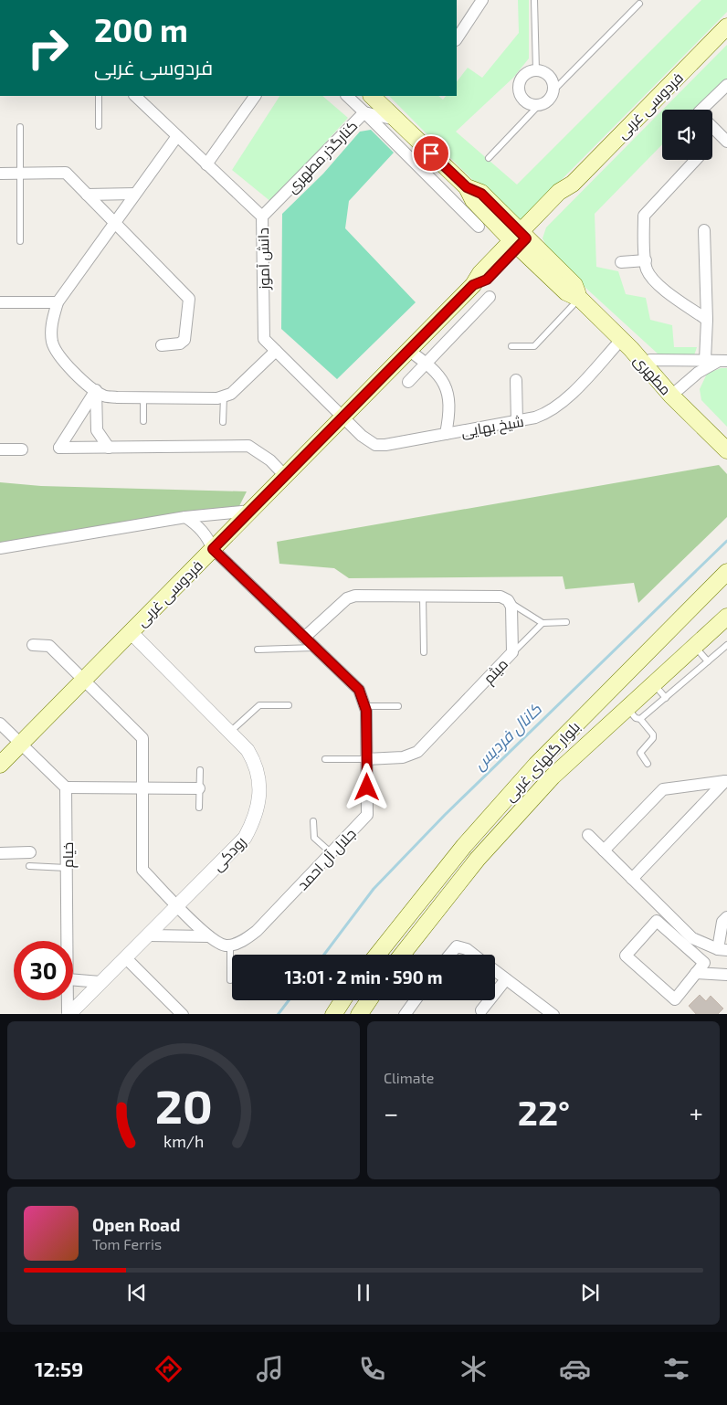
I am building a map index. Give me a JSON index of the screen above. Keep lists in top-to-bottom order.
{
  "streets": {
    "main road": ["فردوسی غربی", "مطهری", "بلوار گلهای غربی"],
    "street": [
      "کنارگذر مطهری",
      "دانش آموز",
      "شیخ بهایی",
      "میثم",
      "رودکی",
      "خیام",
      "جلال آل احمد"
    ]
  },
  "crossings": [
    ["فردوسی غربی", "دانش آموز"],
    ["فردوسی غربی", "مطهری"],
    ["فردوسی غربی", "شیخ بهایی"],
    ["فردوسی غربی", "رودکی"],
    ["فردوسی غربی", "جلال آل احمد"],
    ["کنارگذر مطهری", "دانش آموز"],
    ["دانش آموز", "شیخ بهایی"],
    ["مطهری", "شیخ بهایی"],
    ["میثم", "جلال آل احمد"],
    ["رودکی", "خیام"]
  ],
  "water": ["کانال فردیس"],
  "page": {
    "turn": ["200 m", "فردوسی غربی"],
    "limit": "30",
    "trip": "13:01 · 2 min · 590 m",
    "tile": "Climate",
    "heat": ["−", "22°", "+"],
    "song": ["Open Road", "Tom Ferris"],
    "tabs": "12:59",
    "gauge": ["20", "km/h"]
  }
}
